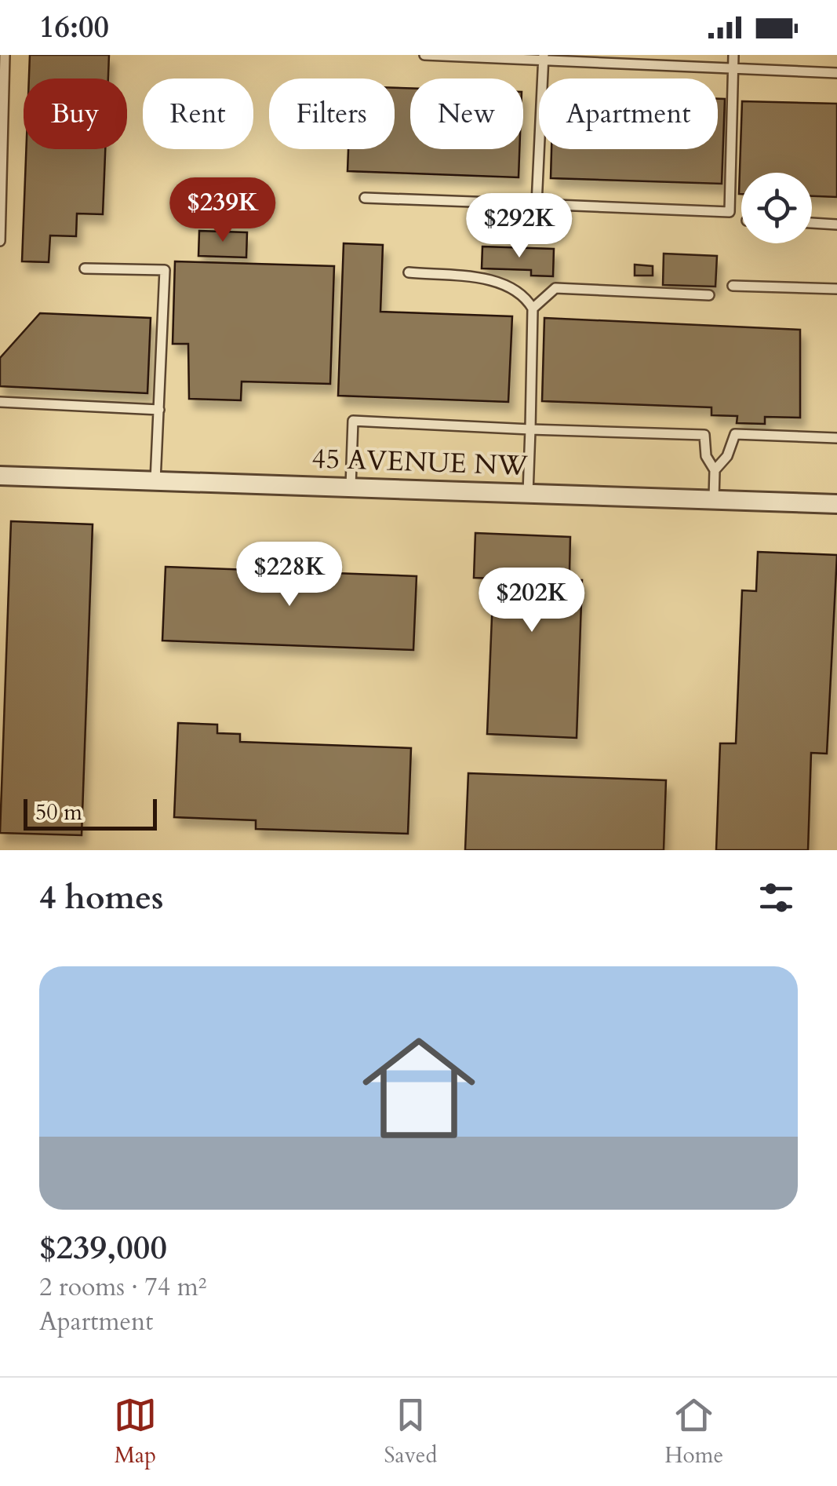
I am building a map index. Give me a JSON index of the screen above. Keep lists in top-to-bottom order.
{
  "streets": {
    "street": ["45 AVENUE NW"]
  },
  "scale_bar": "50 m",
  "page": {
    "status": "16:00",
    "chip": [
      "Buy",
      "Rent",
      "Filters",
      "New",
      "Apartment"
    ],
    "price": [
      "$239K",
      "$292K",
      "$228K",
      "$202K"
    ],
    "scale": "50 m",
    "heading": "4 homes",
    "list": [
      {
        "name": "$239,000",
        "note": "2 rooms · 74 m² · Apartment"
      }
    ],
    "tabs": ["Map", "Saved", "Home"]
  }
}
